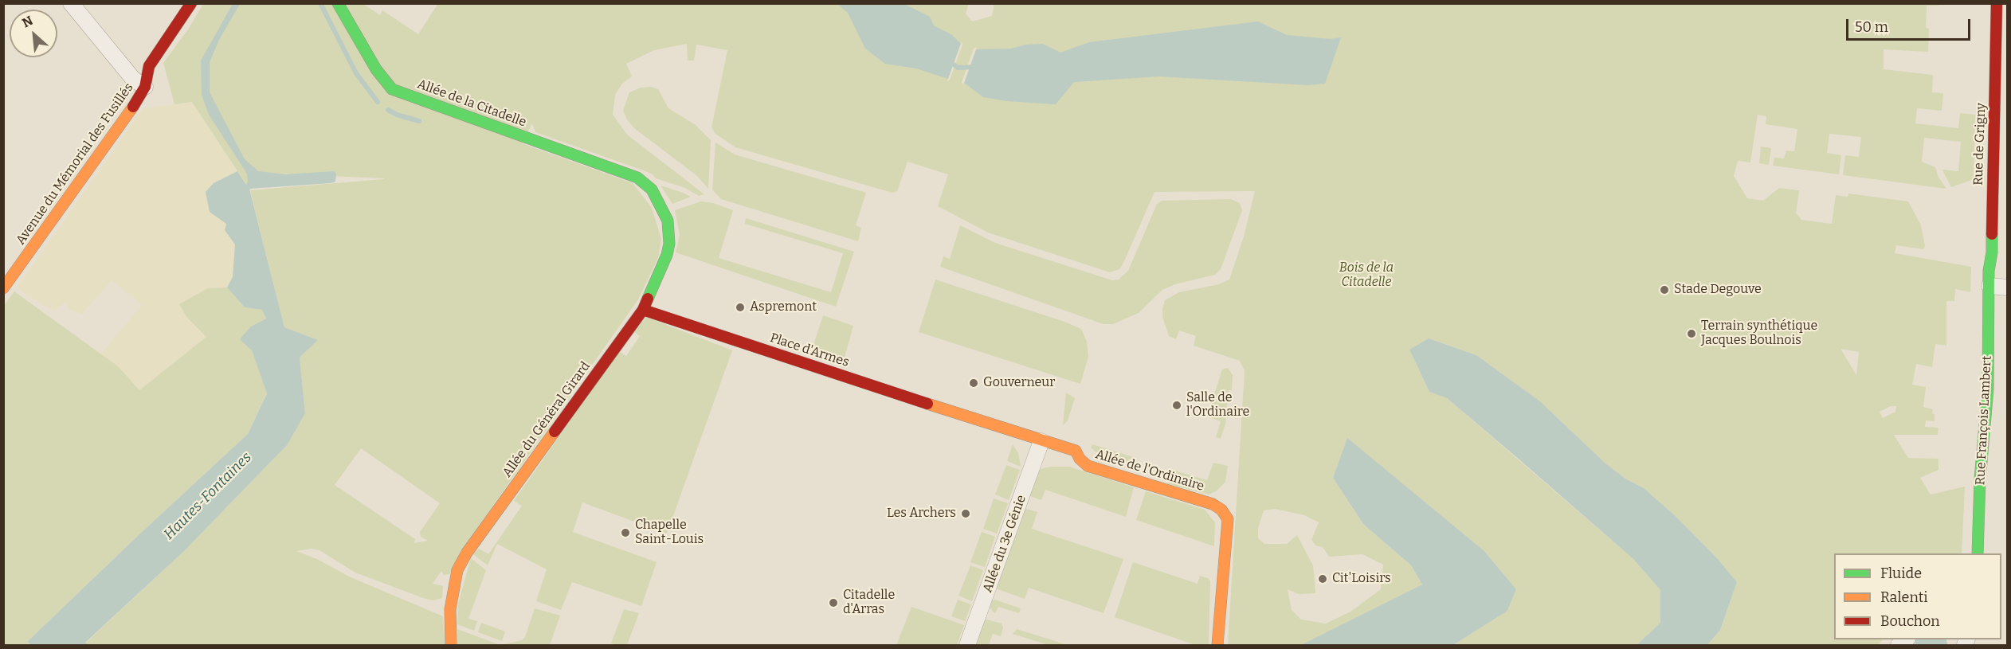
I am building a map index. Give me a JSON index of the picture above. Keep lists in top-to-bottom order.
{
  "streets": {
    "street": [
      "Allée de la Citadelle",
      "Rue de Grigny",
      "Avenue du Mémorial des Fusillés",
      "Place d'Armes",
      "Allée du Général Girard",
      "Rue François Lambert",
      "Allée de l'Ordinaire",
      "Allée du 3e Génie"
    ]
  },
  "crossings": [
    ["Allée de la Citadelle", "Allée du Général Girard"],
    ["Rue de Grigny", "Rue François Lambert"],
    ["Place d'Armes", "Allée du Général Girard"],
    ["Place d'Armes", "Allée de l'Ordinaire"],
    ["Place d'Armes", "Allée du 3e Génie"]
  ],
  "water": ["Hautes-Fontaines"],
  "parks": ["Bois de la Citadelle"],
  "places": [
    "Stade Degouve",
    "Aspremont",
    "Terrain synthétique Jacques Boulnois",
    "Gouverneur",
    "Salle de l'Ordinaire",
    "Les Archers",
    "Chapelle Saint-Louis",
    "Cit'Loisirs",
    "Citadelle d'Arras"
  ],
  "legend": ["Fluide", "Ralenti", "Bouchon"],
  "scale_bar": "50 m",
  "north": "top left"
}
